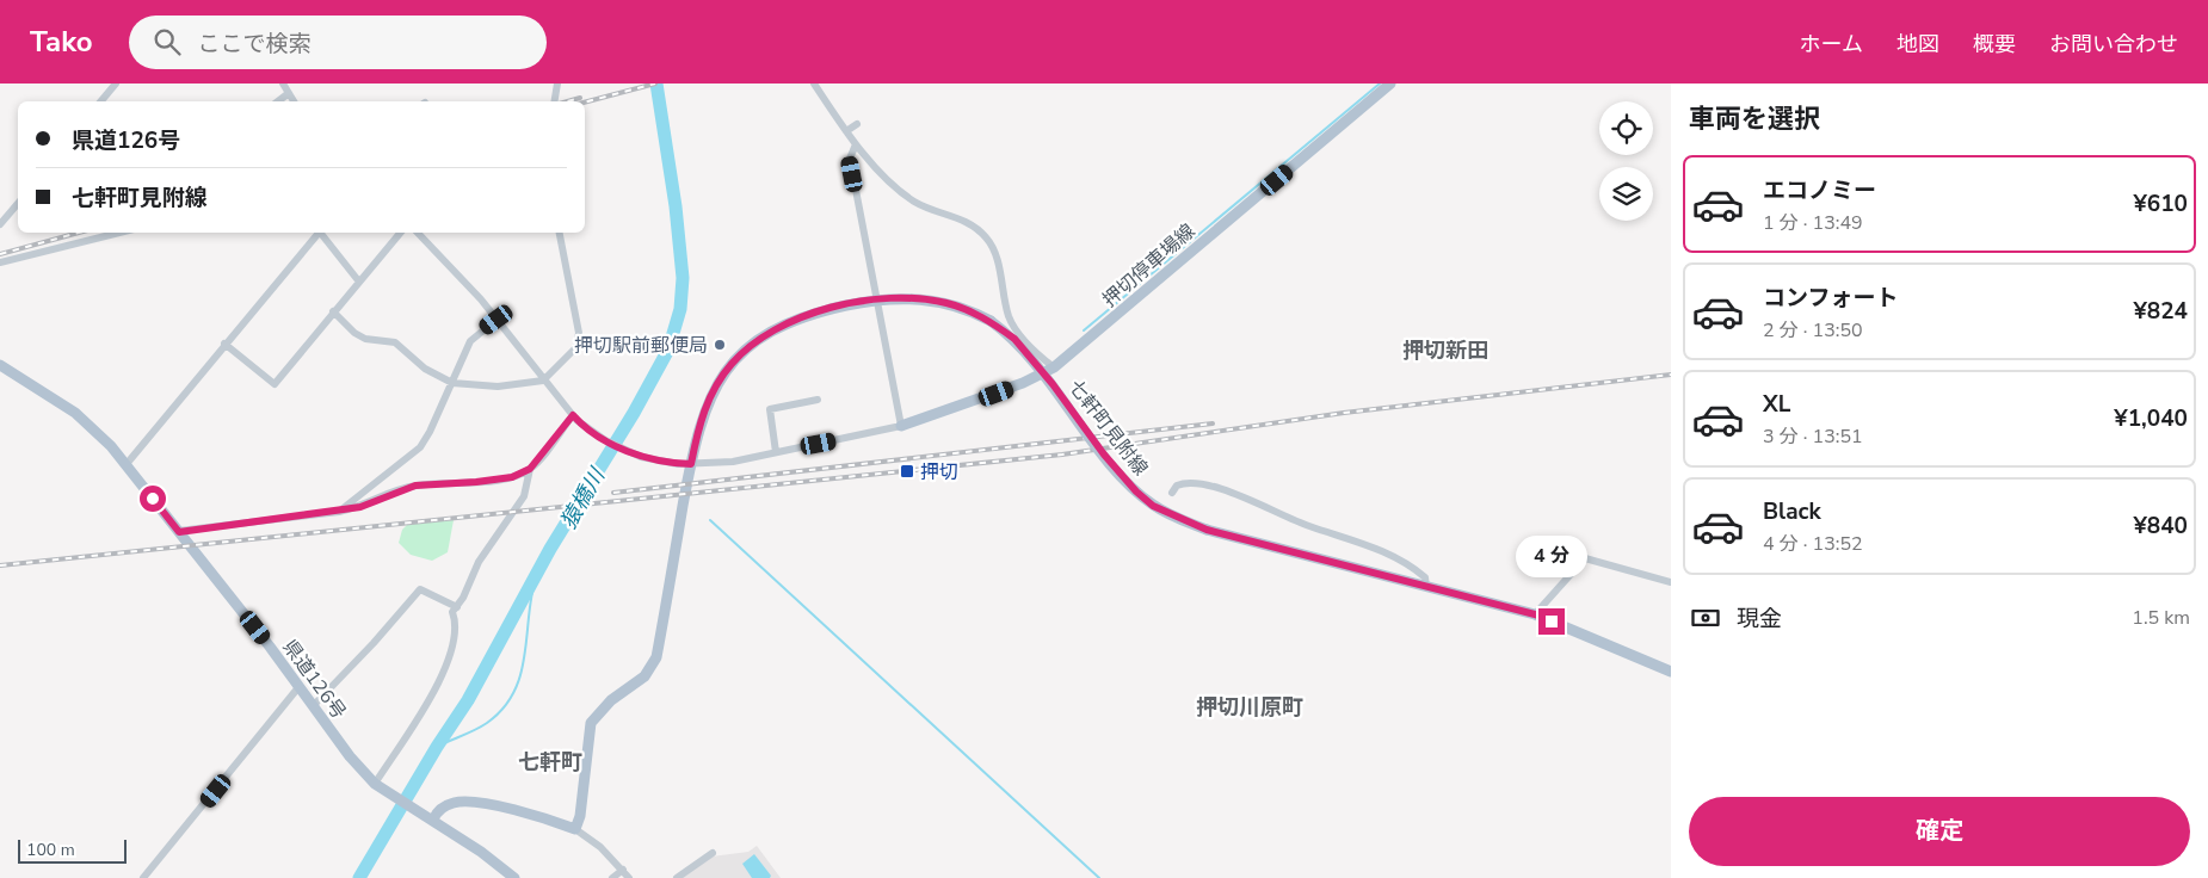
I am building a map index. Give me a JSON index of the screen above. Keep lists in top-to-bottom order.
{
  "streets": {
    "main road": ["押切停車場線", "七軒町見附線", "県道126号"]
  },
  "districts": ["押切新田", "押切川原町", "七軒町"],
  "water": ["猿橋川"],
  "places": {
    "other": ["押切駅前郵便局"],
    "transit": ["押切"]
  },
  "scale_bar": "100 m",
  "page": {
    "header": "Tako",
    "search": "ここで検索",
    "nav": [
      "ホーム",
      "地図",
      "概要",
      "お問い合わせ"
    ],
    "heading": "車両を選択",
    "banner": ["県道126号", "七軒町見附線"],
    "list": [
      {
        "name": "エコノミー",
        "note": "1 分 · 13:49",
        "value": "¥610"
      },
      {
        "name": "コンフォート",
        "note": "2 分 · 13:50",
        "value": "¥824"
      },
      {
        "name": "XL",
        "note": "3 分 · 13:51",
        "value": "¥1,040"
      },
      {
        "name": "Black",
        "note": "4 分 · 13:52",
        "value": "¥840"
      }
    ],
    "bubble": "4 分",
    "pay": ["現金", "1.5 km"],
    "buttons": "確定",
    "scale": "100 m"
  }
}
